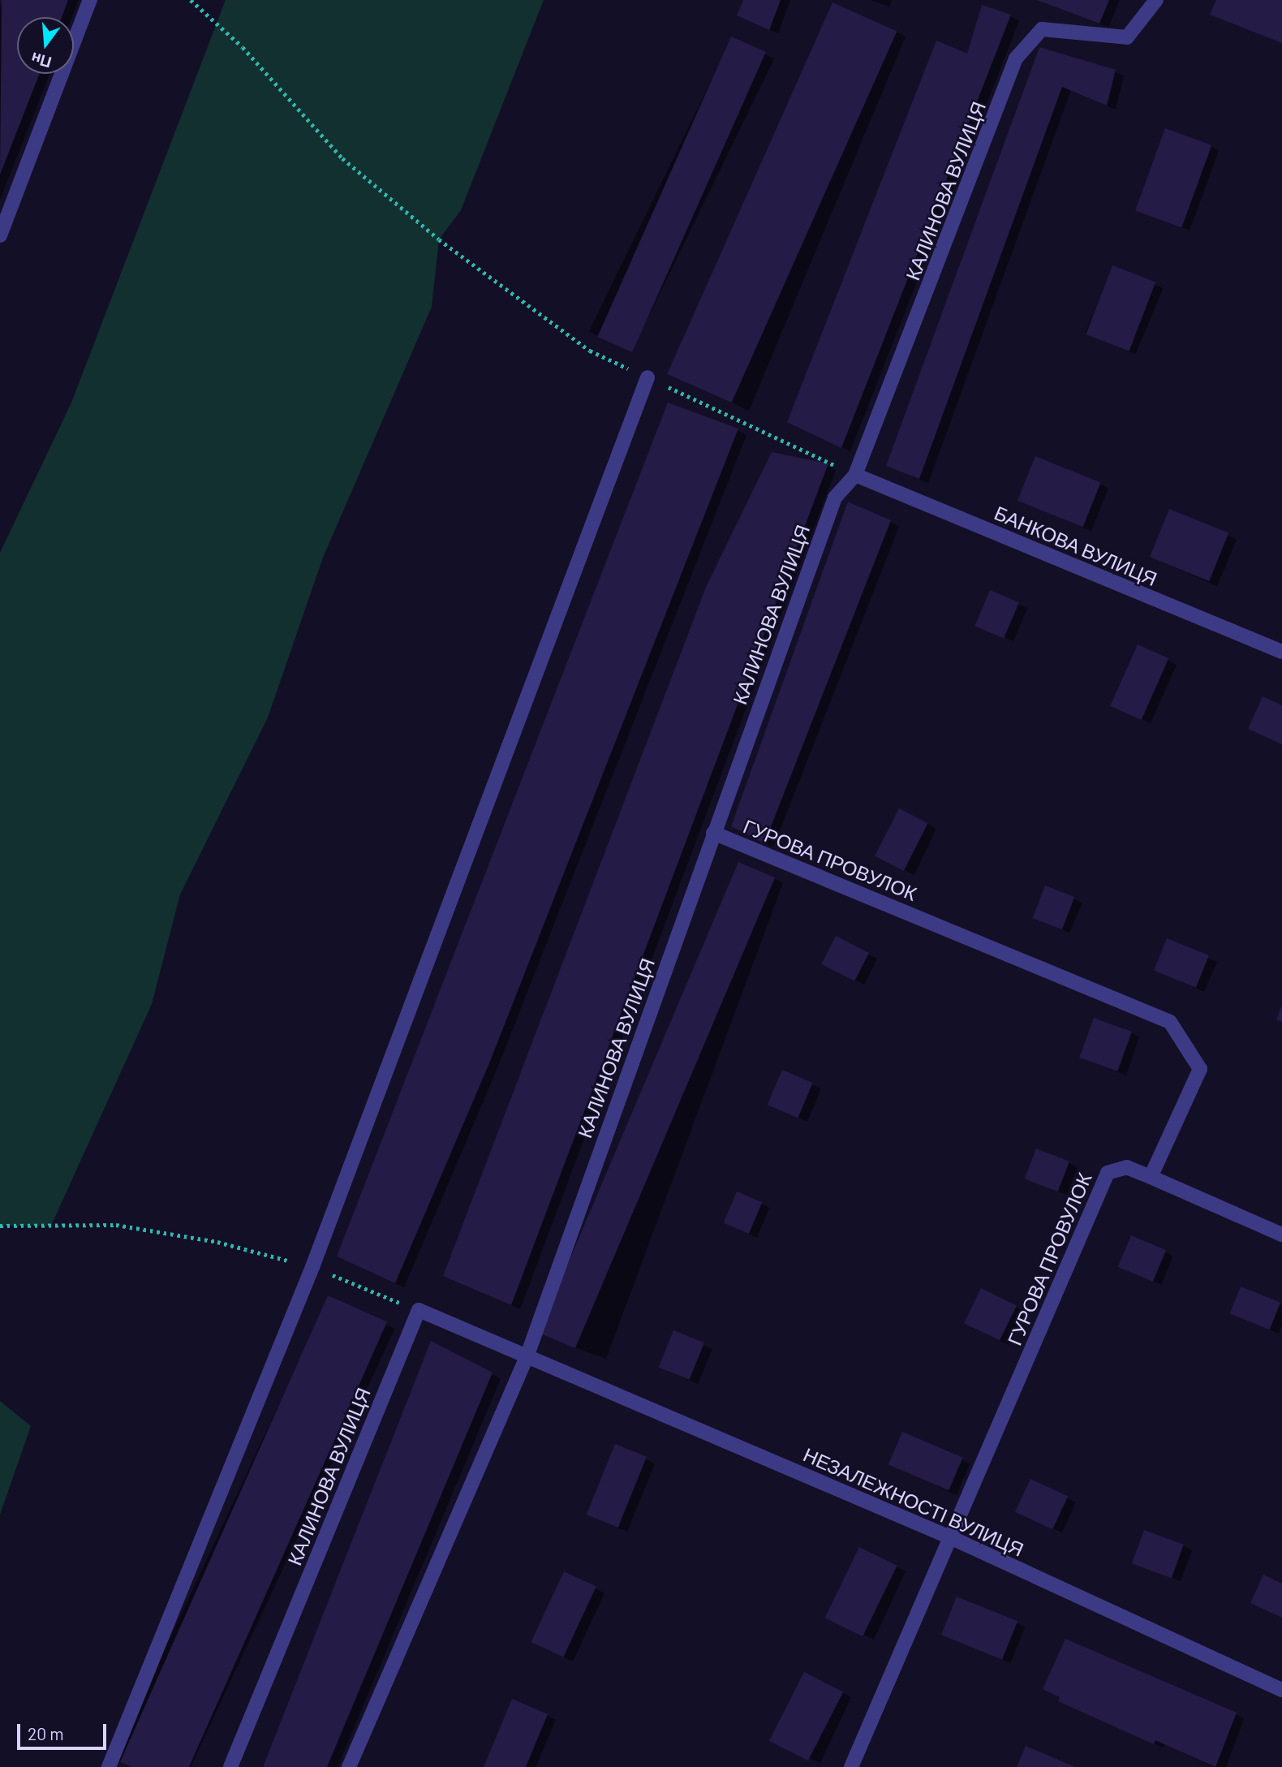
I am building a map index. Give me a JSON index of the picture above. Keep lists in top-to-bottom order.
{
  "streets": {
    "street": [
      "КАЛИНОВА ВУЛИЦЯ",
      "БАНКОВА ВУЛИЦЯ",
      "ГУРОВА ПРОВУЛОК",
      "НЕЗАЛЕЖНОСТІ ВУЛИЦЯ"
    ]
  },
  "crossings": [
    ["КАЛИНОВА ВУЛИЦЯ", "БАНКОВА ВУЛИЦЯ"],
    ["КАЛИНОВА ВУЛИЦЯ", "ГУРОВА ПРОВУЛОК"],
    ["КАЛИНОВА ВУЛИЦЯ", "НЕЗАЛЕЖНОСТІ ВУЛИЦЯ"],
    ["ГУРОВА ПРОВУЛОК", "НЕЗАЛЕЖНОСТІ ВУЛИЦЯ"]
  ],
  "scale_bar": "20 m",
  "north": "bottom"
}
